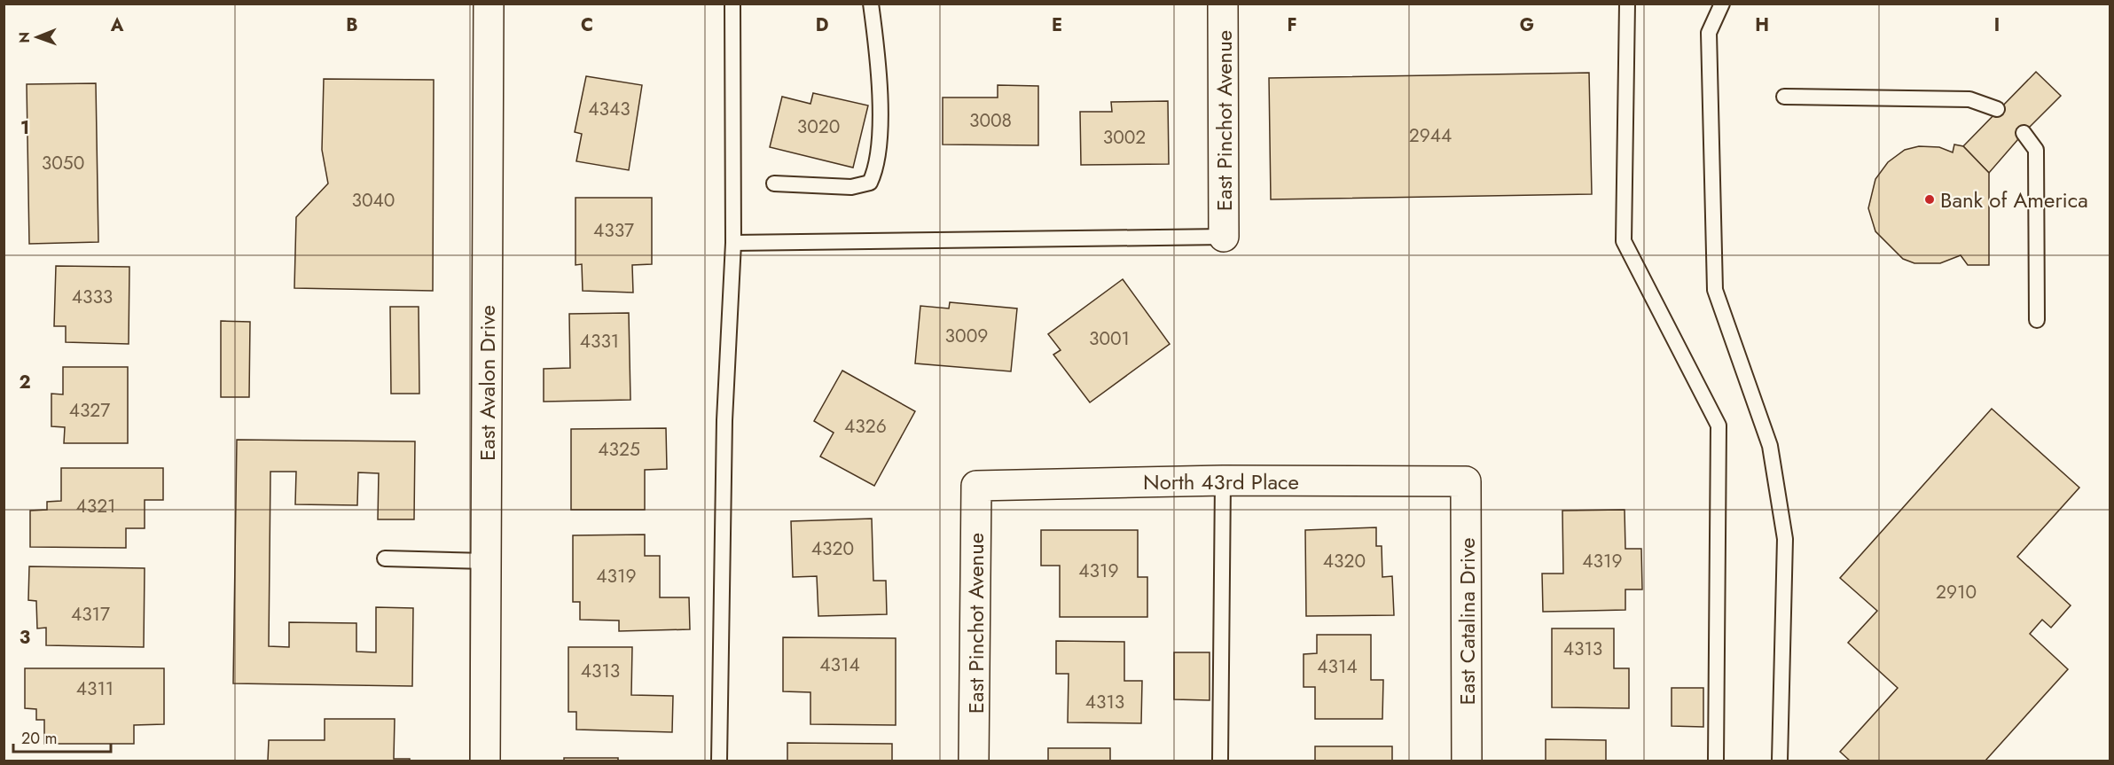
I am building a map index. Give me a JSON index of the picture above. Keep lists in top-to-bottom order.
{
  "streets": {
    "street": [
      "East Pinchot Avenue",
      "East Avalon Drive",
      "North 43rd Place",
      "East Catalina Drive"
    ]
  },
  "crossings": [
    ["East Pinchot Avenue", "North 43rd Place"],
    ["North 43rd Place", "East Catalina Drive"]
  ],
  "places": ["Bank of America"],
  "house_numbers": [
    "4343",
    "3008",
    "3020",
    "2944",
    "3002",
    "3050",
    "3040",
    "4337",
    "4333",
    "3009",
    "3001",
    "4331",
    "4327",
    "4326",
    "4325",
    "4321",
    "4320",
    "4320",
    "4319",
    "4319",
    "4319",
    "2910",
    "4317",
    "4313",
    "4314",
    "4314",
    "4313",
    "4311",
    "4313"
  ],
  "scale_bar": "20 m",
  "north": "left",
  "grid": {
    "columns": [
      "A",
      "B",
      "C",
      "D",
      "E",
      "F",
      "G",
      "H",
      "I"
    ],
    "rows": ["1", "2", "3"]
  }
}
